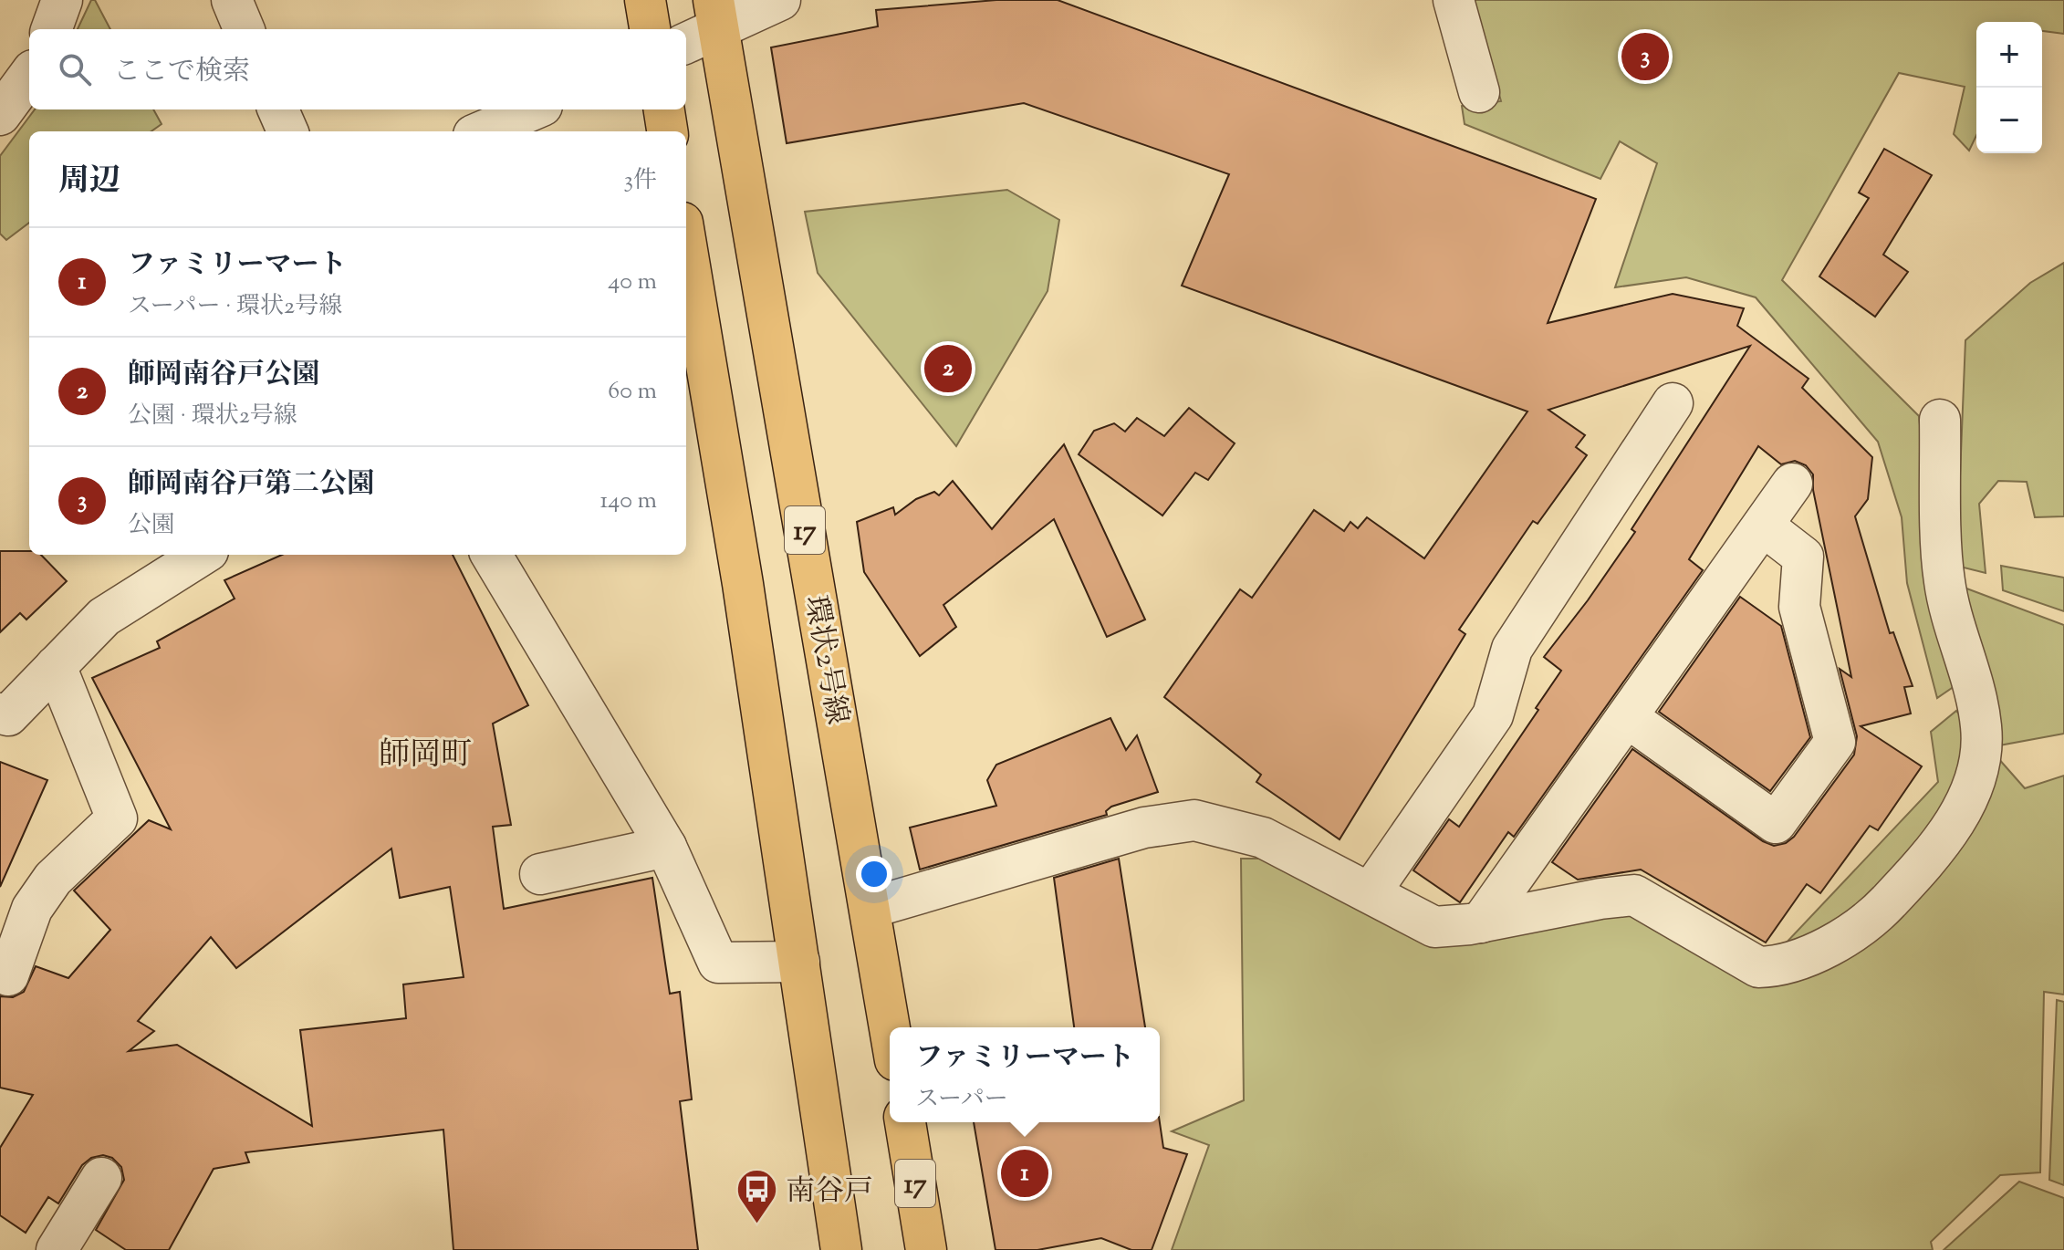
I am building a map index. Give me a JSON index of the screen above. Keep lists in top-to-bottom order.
{
  "streets": {
    "main road": ["17", "環状2号線"]
  },
  "districts": ["師岡町"],
  "places": {
    "bus stop": ["南谷戸"]
  },
  "page": {
    "map_buttons": ["+", "−"],
    "pins": ["3", "2", "1"],
    "search": "ここで検索",
    "heading": ["周辺", "3件"],
    "list": [
      {
        "mark": "1",
        "name": "ファミリーマート",
        "note": "スーパー · 環状2号線",
        "value": "40 m"
      },
      {
        "mark": "2",
        "name": "師岡南谷戸公園",
        "note": "公園 · 環状2号線",
        "value": "60 m"
      },
      {
        "mark": "3",
        "name": "師岡南谷戸第二公園",
        "note": "公園",
        "value": "140 m"
      }
    ],
    "popup": ["ファミリーマート", "スーパー"]
  }
}
